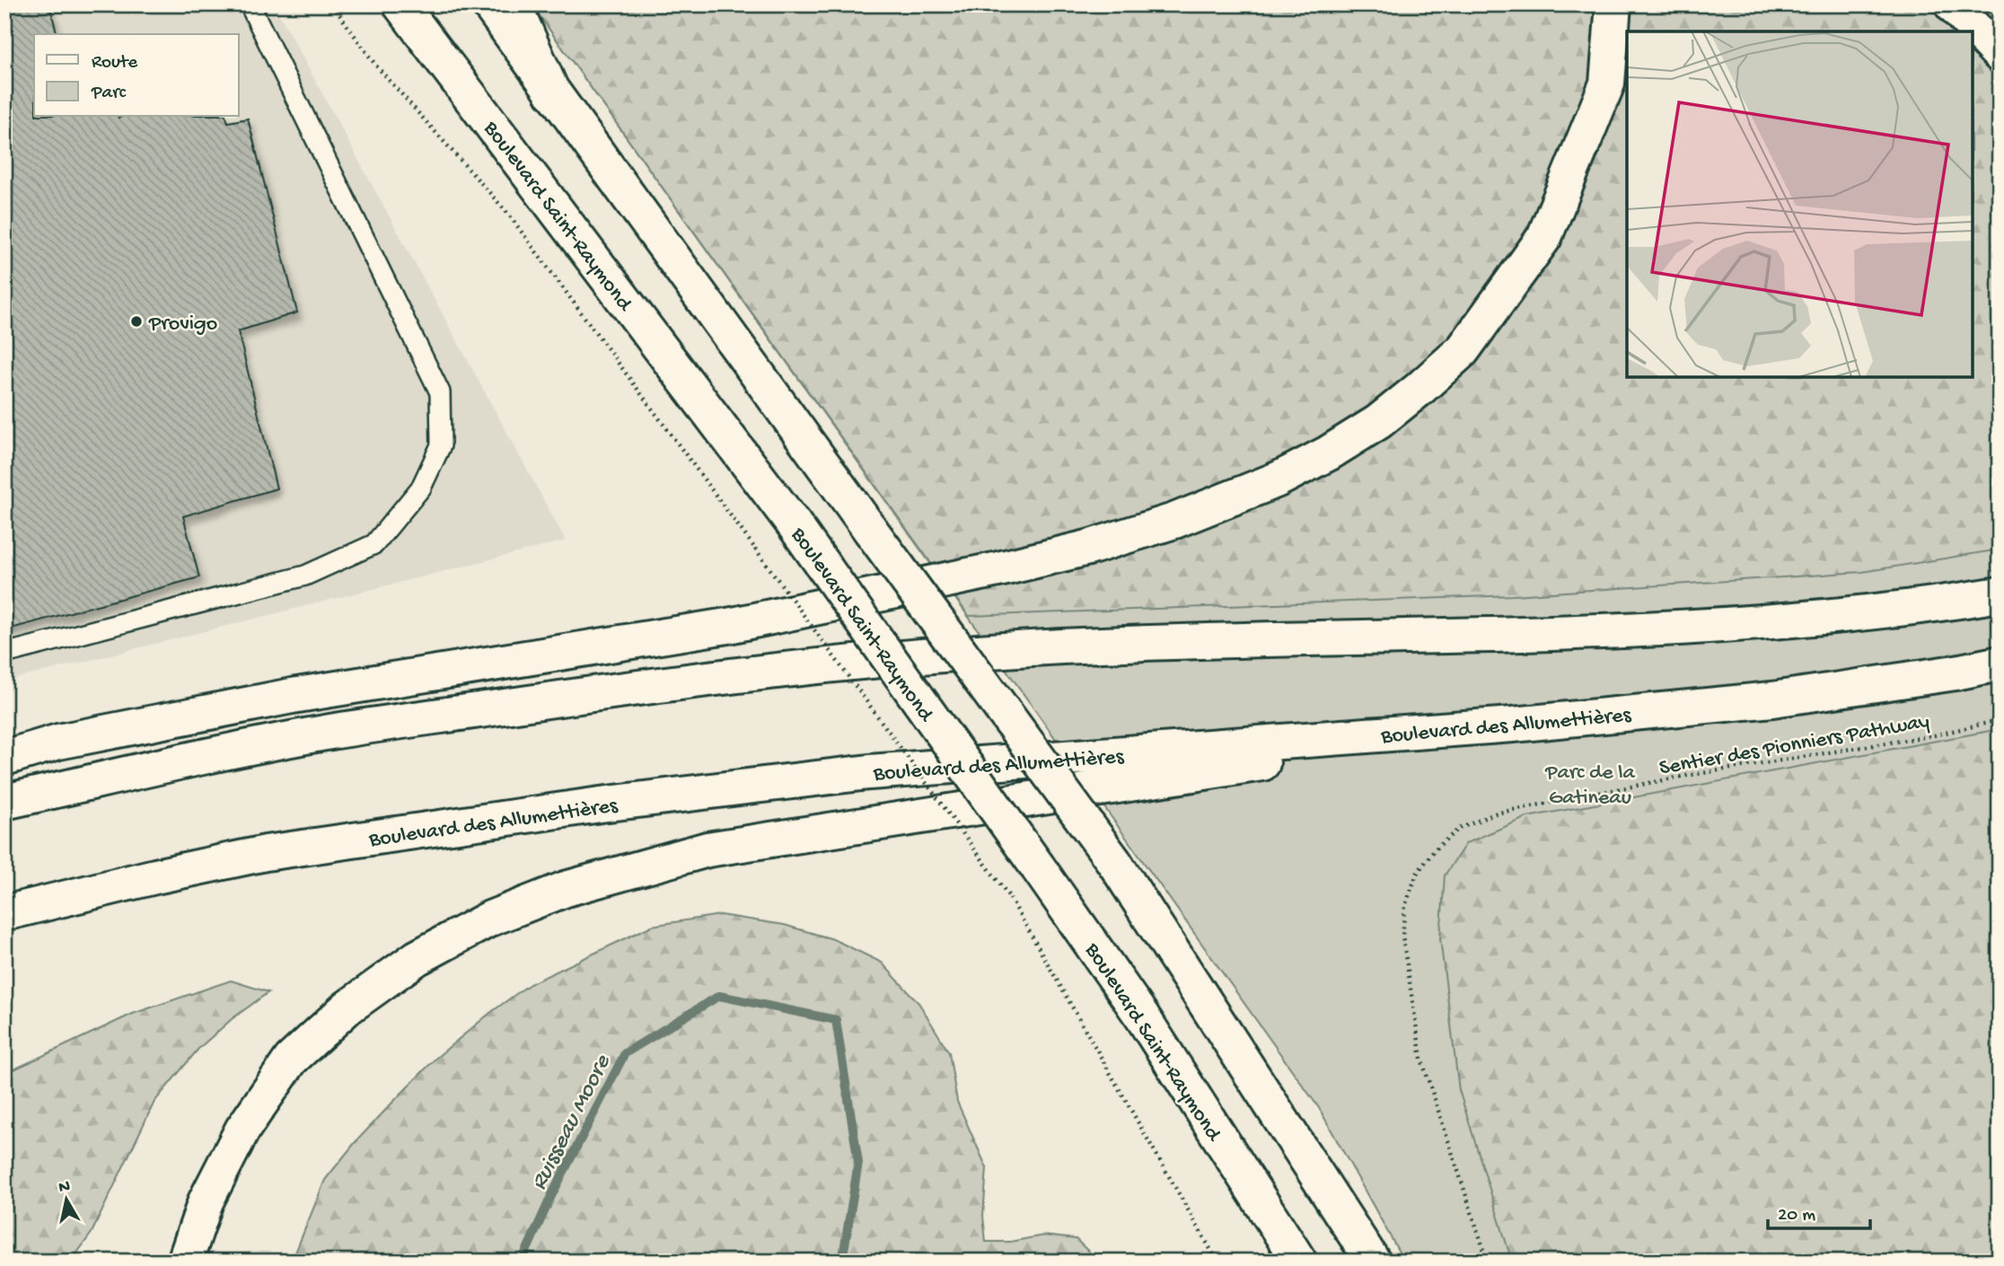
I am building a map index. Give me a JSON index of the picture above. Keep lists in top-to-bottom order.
{
  "streets": {
    "main road": ["Boulevard Saint-Raymond", "Boulevard des Allumettières"],
    "path": ["Sentier des Pionniers Pathway"]
  },
  "water": ["Ruisseau Moore"],
  "parks": ["Parc de la Gatineau"],
  "places": ["Provigo"],
  "legend": ["Route", "Parc"],
  "scale_bar": "20 m",
  "north": "top"
}
